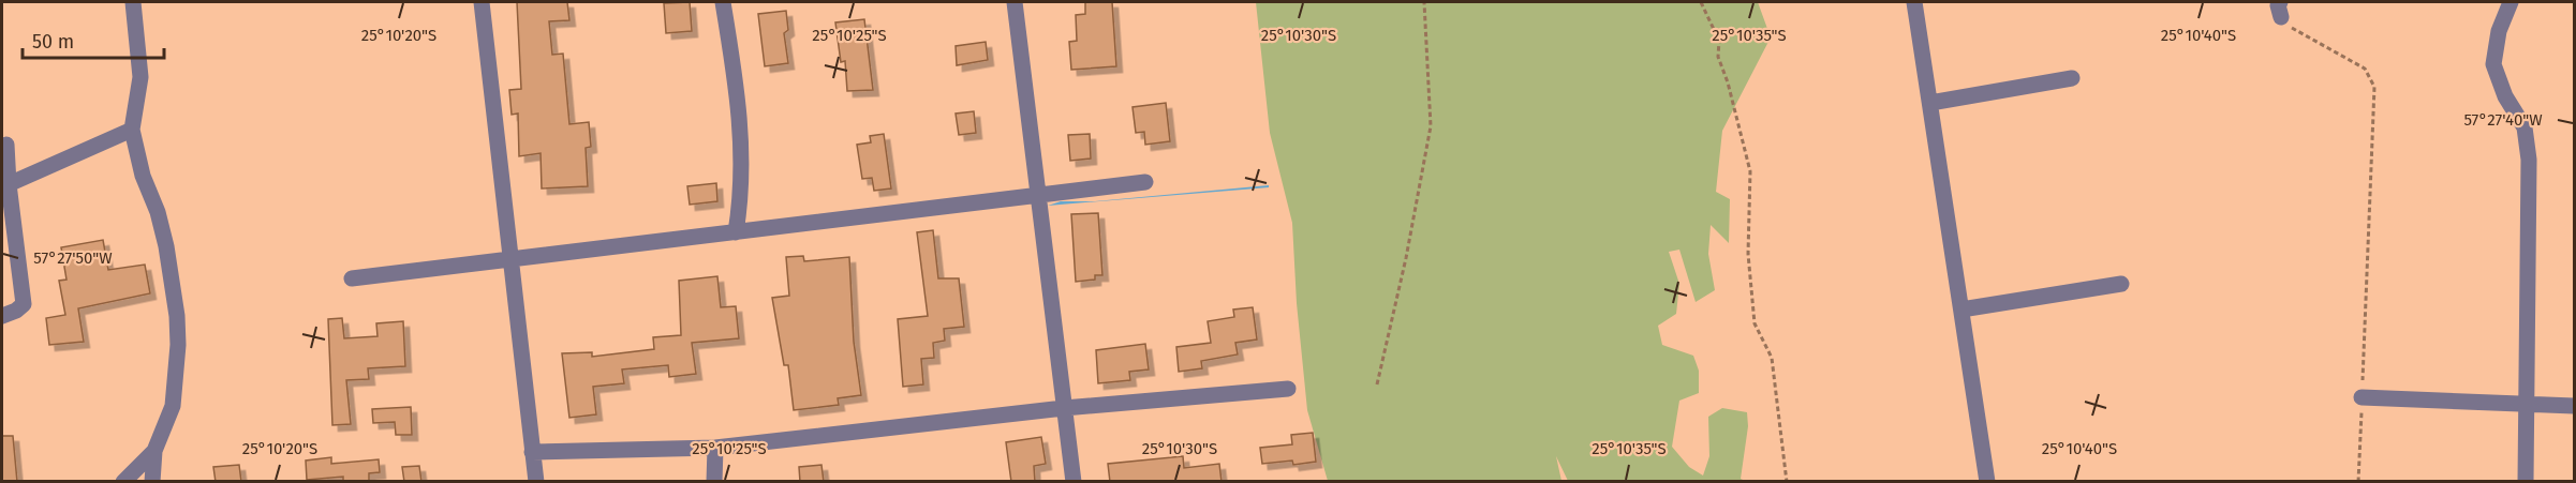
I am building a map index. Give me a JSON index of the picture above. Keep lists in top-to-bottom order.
{
  "scale_bar": "50 m",
  "coordinates": [
    "25°10'20\"S",
    "25°10'25\"S",
    "25°10'30\"S",
    "25°10'35\"S",
    "25°10'40\"S",
    "57°27'40\"W",
    "57°27'50\"W"
  ]
}
